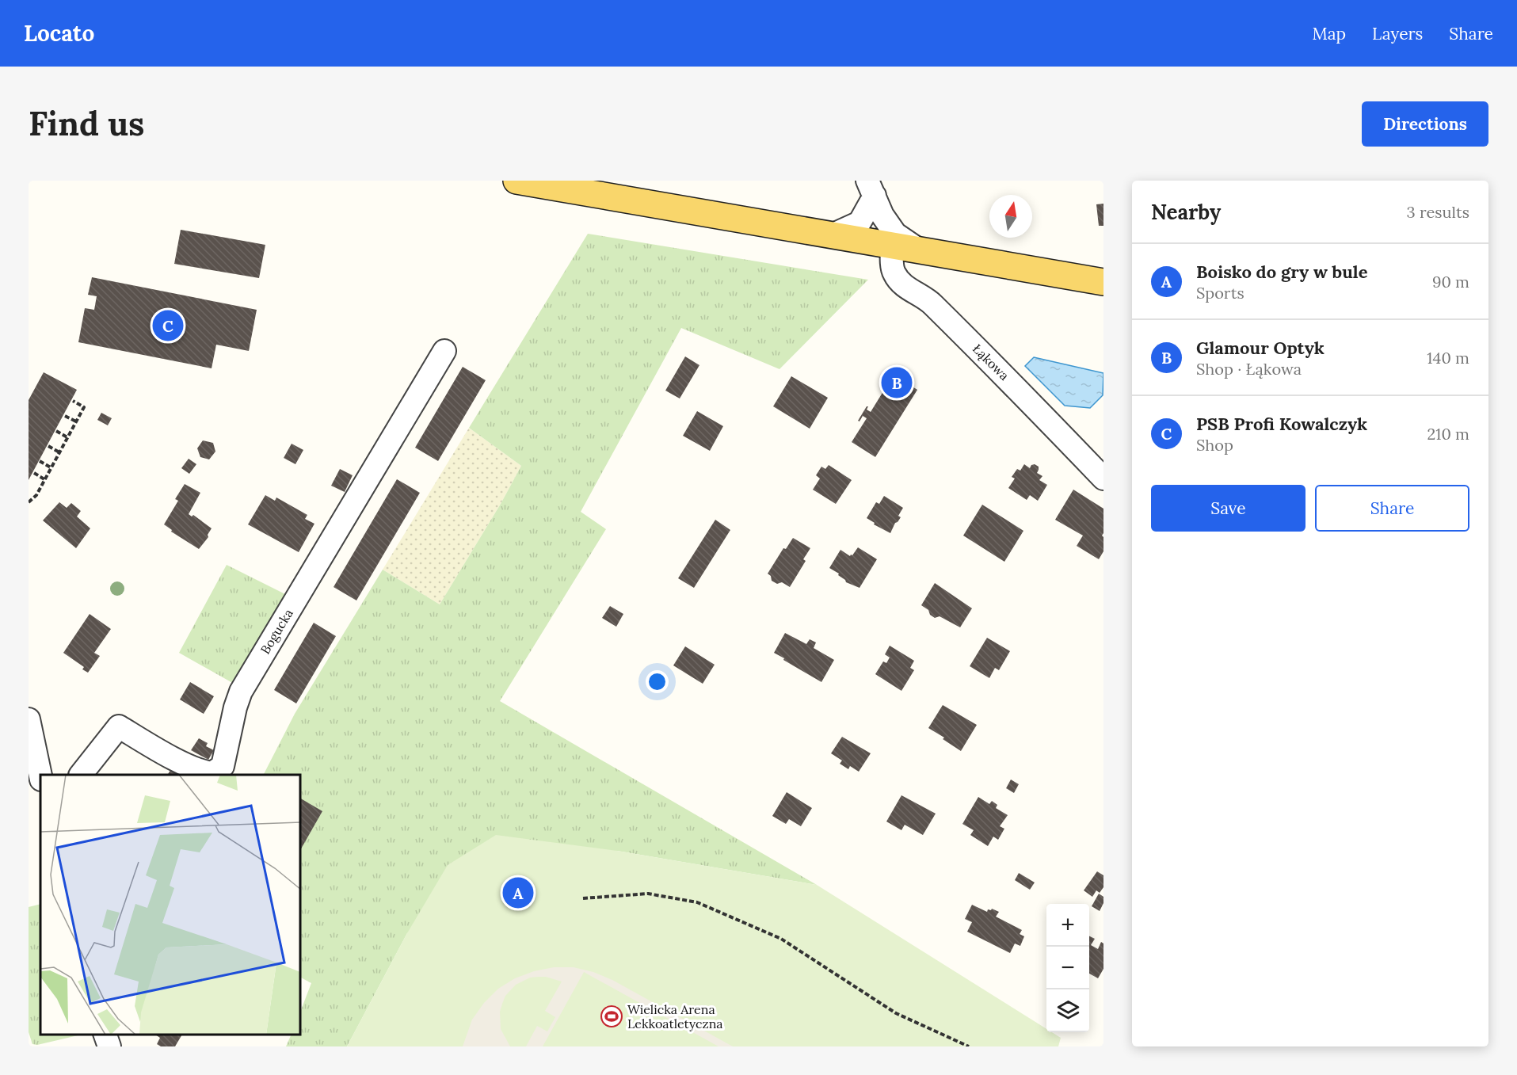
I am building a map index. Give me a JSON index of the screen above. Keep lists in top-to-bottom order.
{
  "streets": {
    "street": ["Łąkowa", "Bogucka"]
  },
  "places": {
    "sports": ["Wielicka Arena Lekkoatletyczna"]
  },
  "north": "top",
  "page": {
    "header": "Locato",
    "nav": ["Map", "Layers", "Share"],
    "buttons": [
      "Directions",
      ["Save", "Share"]
    ],
    "title": "Find us",
    "heading": ["Nearby", "3 results"],
    "list": [
      {
        "mark": "A",
        "name": "Boisko do gry w bule",
        "note": "Sports",
        "value": "90 m"
      },
      {
        "mark": "B",
        "name": "Glamour Optyk",
        "note": "Shop · Łąkowa",
        "value": "140 m"
      },
      {
        "mark": "C",
        "name": "PSB Profi Kowalczyk",
        "note": "Shop",
        "value": "210 m"
      }
    ],
    "pins": ["C", "B", "A"],
    "map_buttons": ["+", "−"]
  }
}
